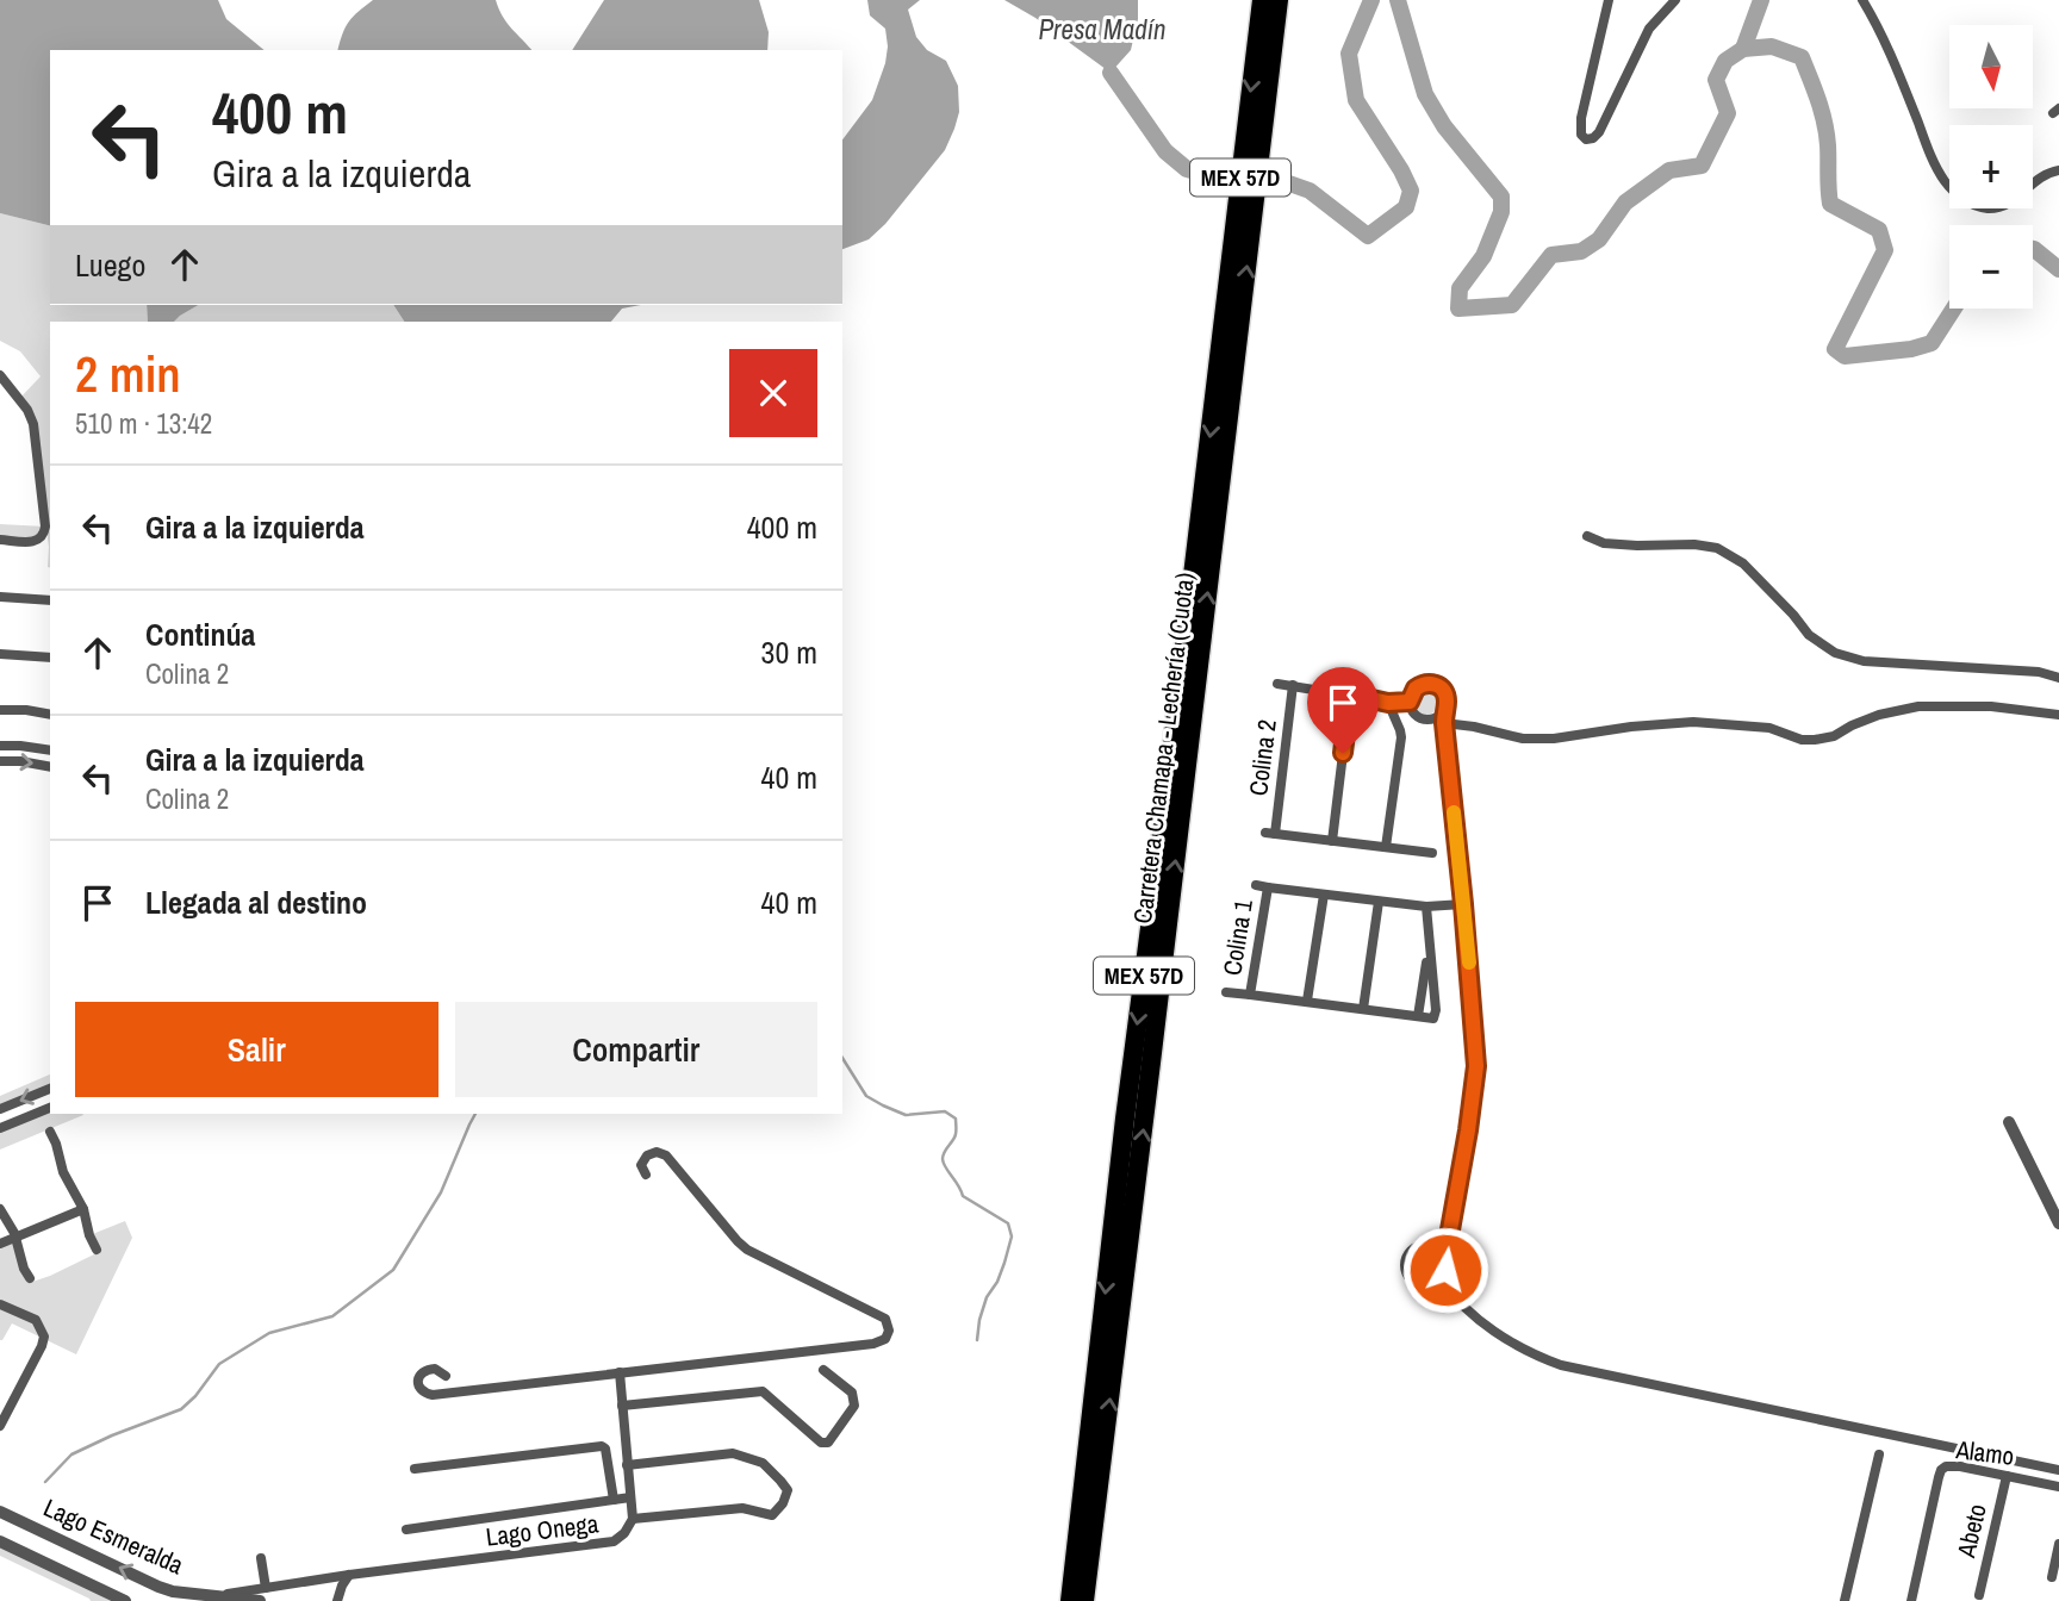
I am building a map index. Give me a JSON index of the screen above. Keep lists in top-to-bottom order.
{
  "streets": {
    "highway": ["MEX 57D", "Carretera Chamapa - Lechería (Cuota)"],
    "street": [
      "Colina 2",
      "Colina 1",
      "Alamo",
      "Lago Onega",
      "Abeto",
      "Lago Esmeralda"
    ]
  },
  "crossings": [
    ["Alamo", "Abeto"],
    ["Lago Onega", "Lago Esmeralda"]
  ],
  "water": ["Presa Madín"],
  "north": "bottom",
  "page": {
    "map_buttons": ["+", "−"],
    "turn": ["400 m", "Gira a la izquierda"],
    "then": "Luego",
    "heading": ["2 min", "510 m · 13:42"],
    "list": [
      {
        "name": "Gira a la izquierda",
        "value": "400 m"
      },
      {
        "name": "Continúa",
        "note": "Colina 2",
        "value": "30 m"
      },
      {
        "name": "Gira a la izquierda",
        "note": "Colina 2",
        "value": "40 m"
      },
      {
        "name": "Llegada al destino",
        "value": "40 m"
      }
    ],
    "buttons": ["Salir", "Compartir"]
  }
}
